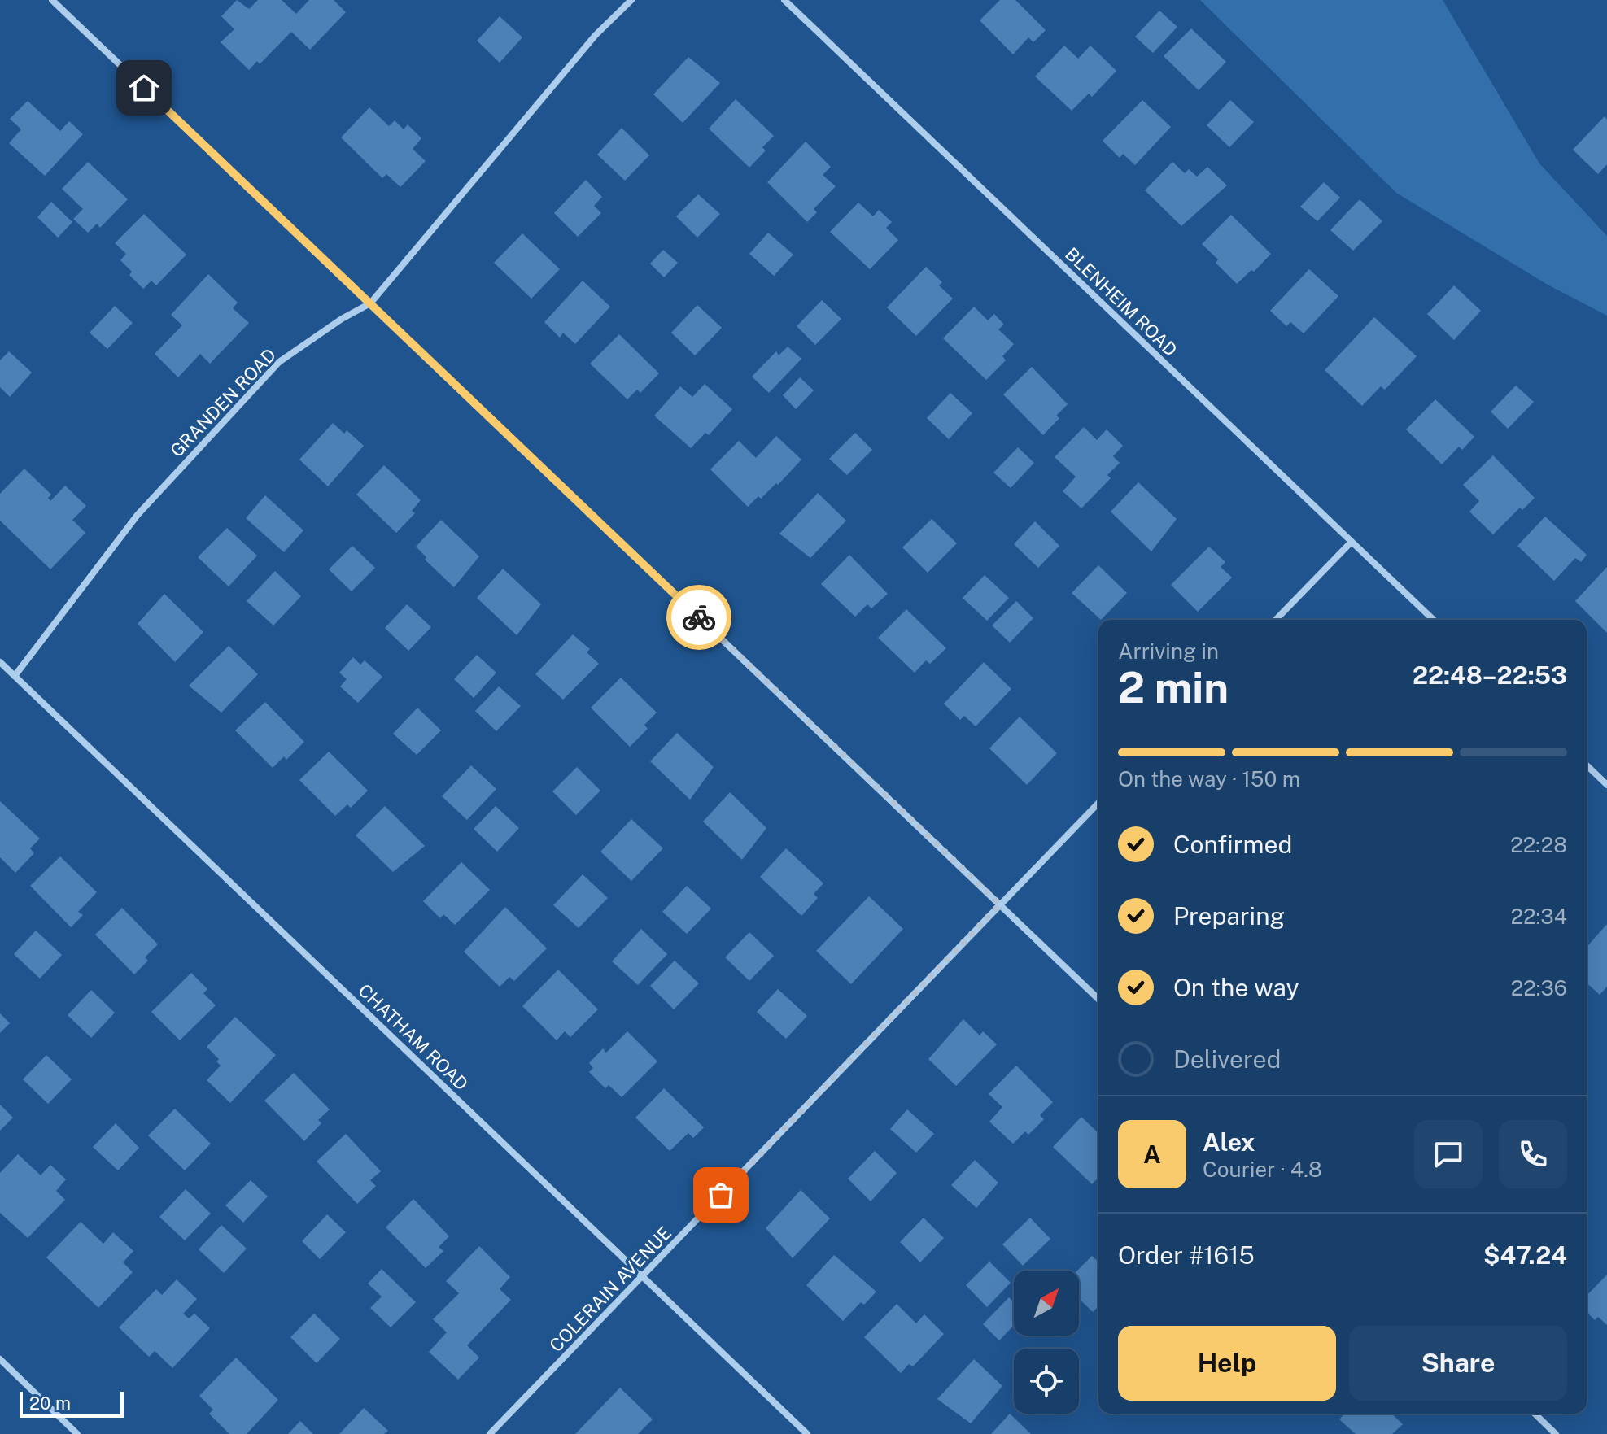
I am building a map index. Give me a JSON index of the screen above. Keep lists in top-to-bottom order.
{
  "streets": {
    "street": [
      "BLENHEIM ROAD",
      "GRANDEN ROAD",
      "CHATHAM ROAD",
      "COLERAIN AVENUE"
    ]
  },
  "crossings": [
    ["GRANDEN ROAD", "CHATHAM ROAD"],
    ["CHATHAM ROAD", "COLERAIN AVENUE"]
  ],
  "scale_bar": "20 m",
  "north": "top right",
  "page": {
    "heading": ["2 min", "Arriving in", "22:48–22:53"],
    "panel": [
      "Alex",
      "Courier · 4.8",
      "Order #1615",
      "$47.24"
    ],
    "bar": "On the way · 150 m",
    "list": [
      ["Confirmed", "22:28"],
      ["Preparing", "22:34"],
      ["On the way", "22:36"],
      "Delivered"
    ],
    "round": "A",
    "buttons": ["Help", "Share"],
    "scale": "20 m"
  }
}
